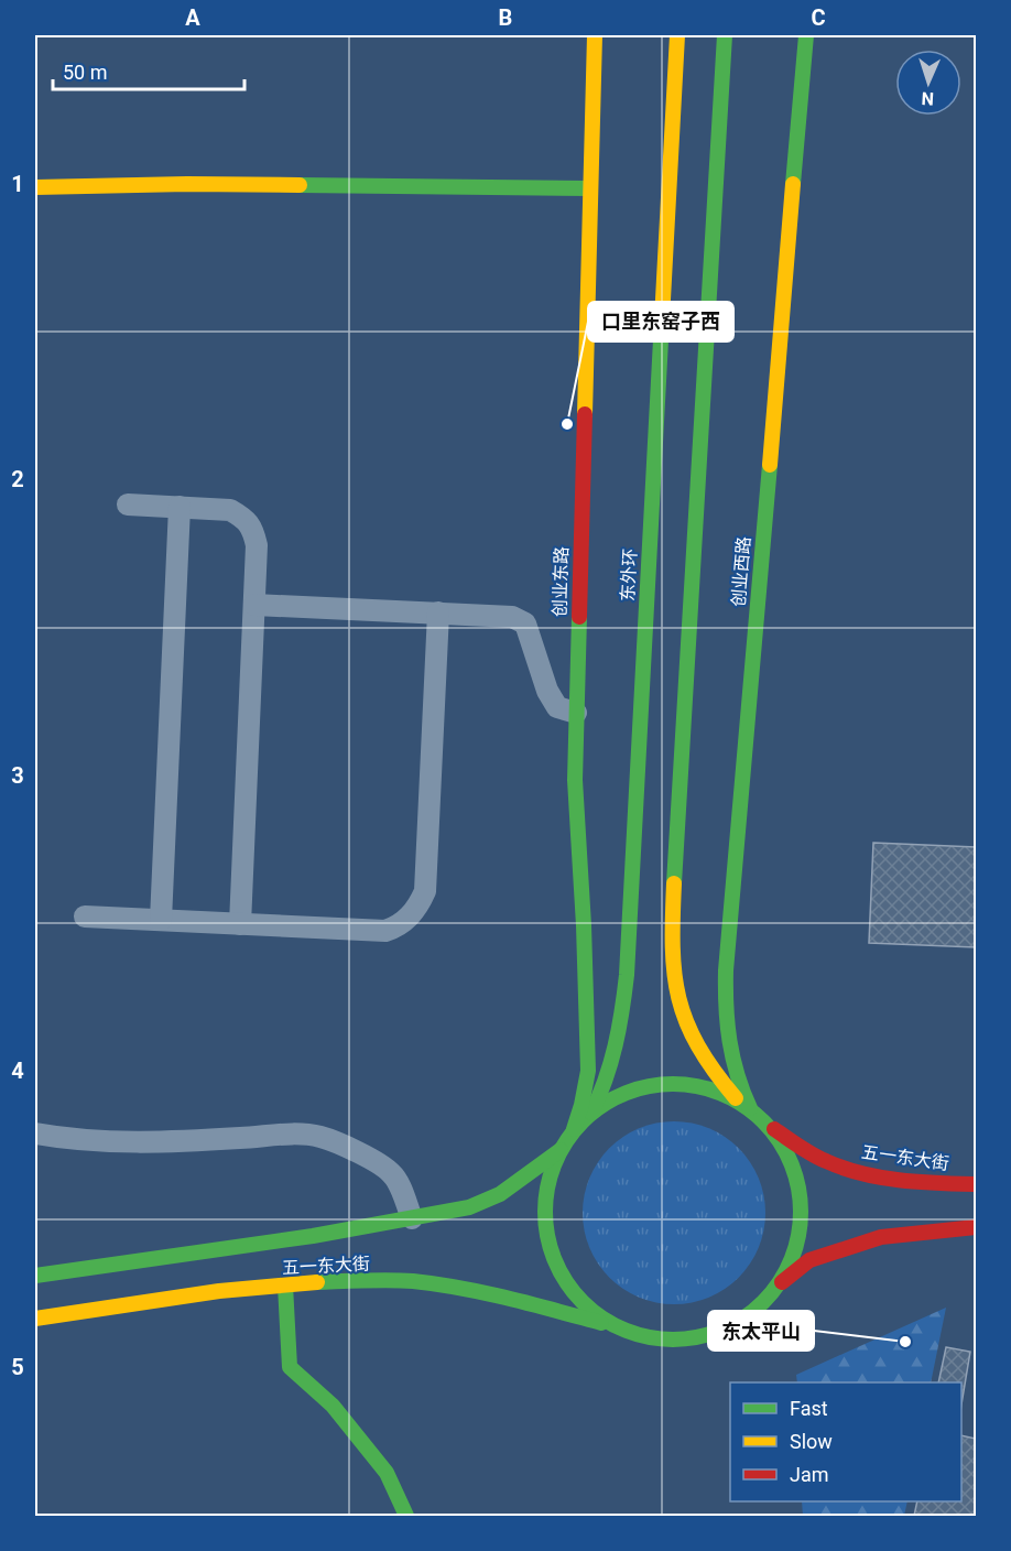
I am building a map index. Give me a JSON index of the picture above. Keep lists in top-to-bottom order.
{
  "streets": {
    "main road": [
      "创业西路",
      "东外环",
      "创业东路",
      "五一东大街"
    ]
  },
  "places": ["口里东窑子西", "东太平山"],
  "legend": ["Fast", "Slow", "Jam"],
  "scale_bar": "50 m",
  "north": "bottom",
  "grid": {
    "columns": ["A", "B", "C"],
    "rows": [
      "1",
      "2",
      "3",
      "4",
      "5"
    ]
  }
}
